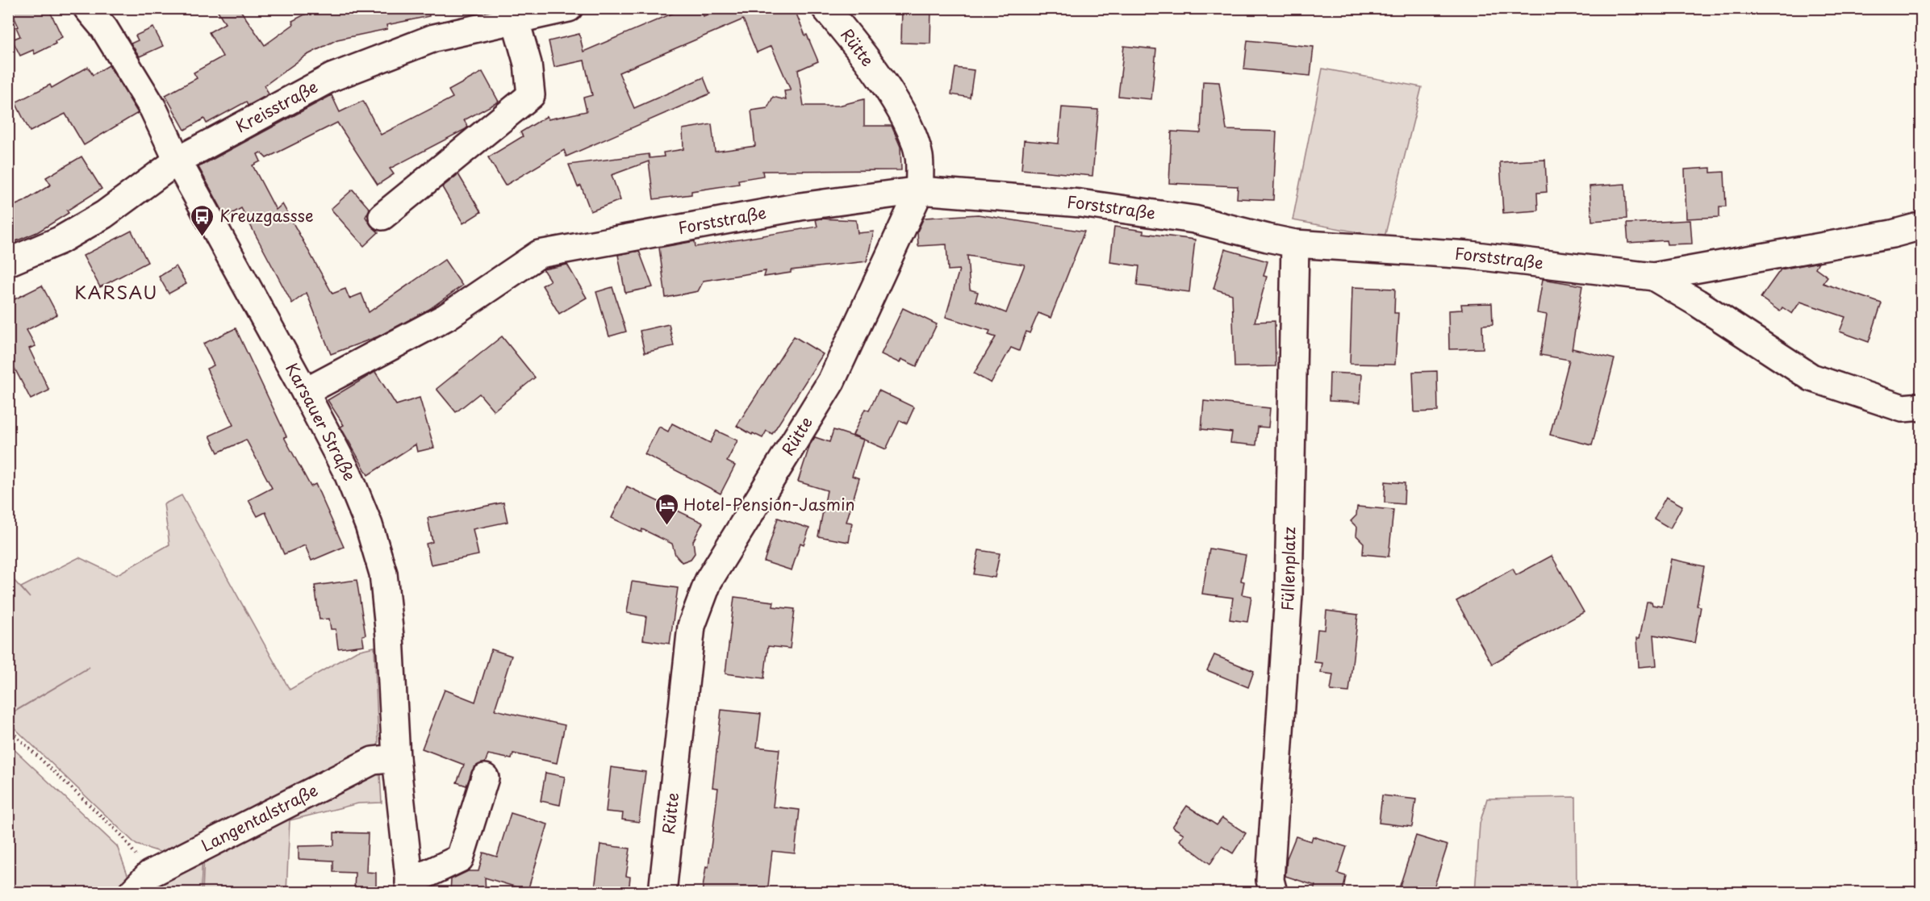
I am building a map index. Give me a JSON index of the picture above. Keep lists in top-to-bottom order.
{
  "streets": {
    "street": [
      "Rütte",
      "Kreisstraße",
      "Forststraße",
      "Karsauer Straße",
      "Füllenplatz",
      "Langentalstraße"
    ]
  },
  "crossings": [
    ["Rütte", "Forststraße"],
    ["Kreisstraße", "Karsauer Straße"],
    ["Forststraße", "Karsauer Straße"],
    ["Forststraße", "Füllenplatz"],
    ["Karsauer Straße", "Langentalstraße"]
  ],
  "districts": ["KARSAU"],
  "places": {
    "bus stop": ["Kreuzgassse"],
    "hotel": ["Hotel-Pension-Jasmin"]
  }
}
